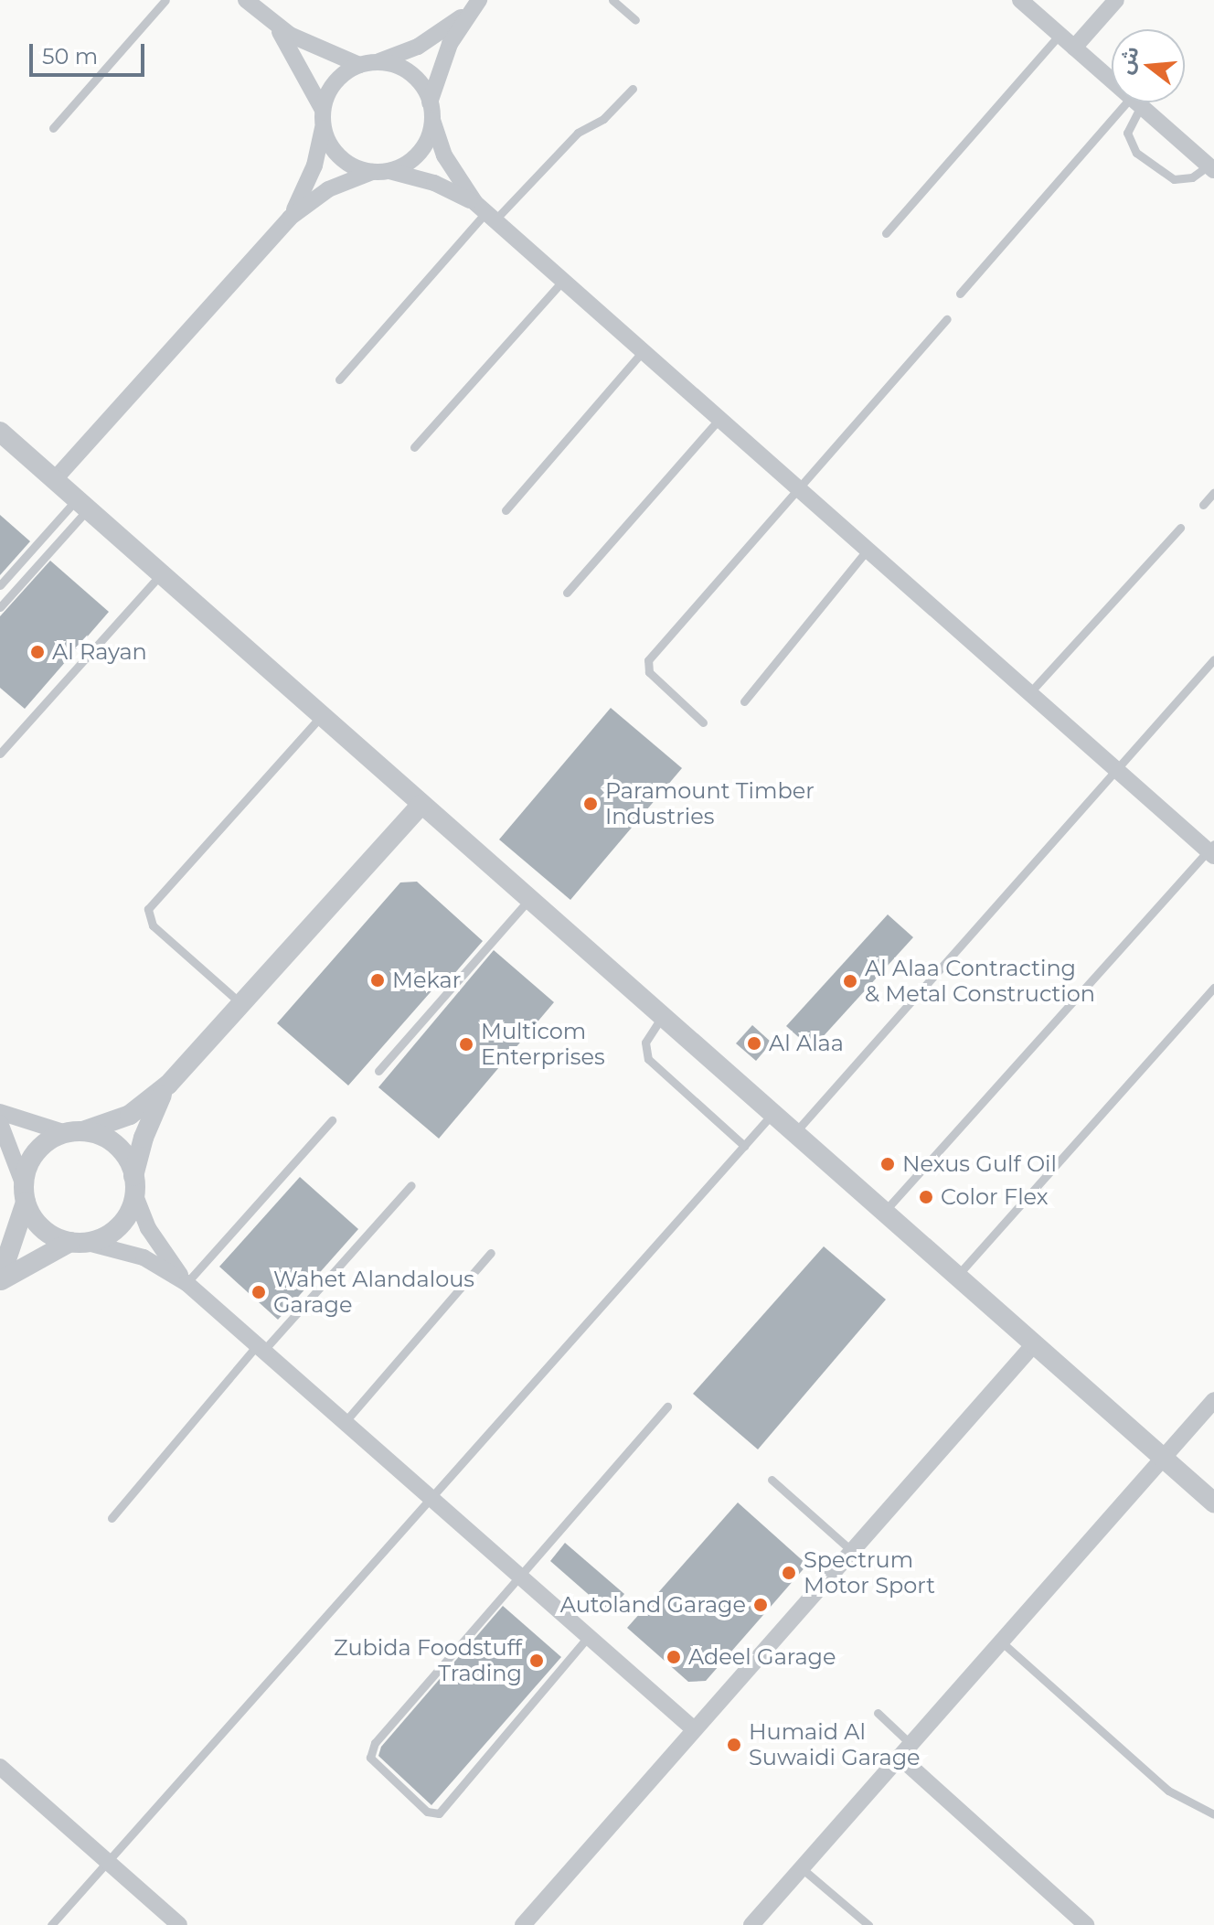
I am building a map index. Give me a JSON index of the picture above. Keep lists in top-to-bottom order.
{
  "places": [
    "Al Rayan",
    "Paramount Timber Industries",
    "Mekar",
    "Al Alaa Contracting & Metal Construction",
    "Al Alaa",
    "Multicom Enterprises",
    "Nexus Gulf Oil",
    "Color Flex",
    "Wahet Alandalous Garage",
    "Spectrum Motor Sport",
    "Autoland Garage",
    "Adeel Garage",
    "Zubida Foodstuff Trading",
    "Humaid Al Suwaidi Garage"
  ],
  "scale_bar": "50 m",
  "north": "left"
}
